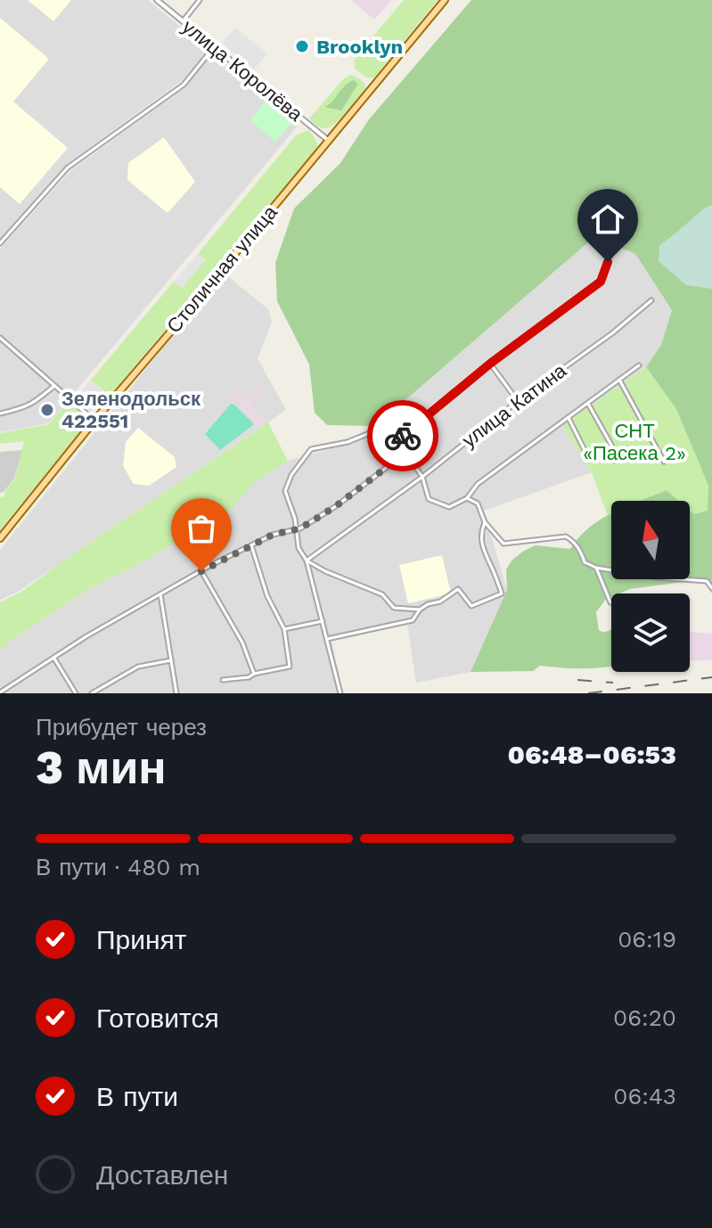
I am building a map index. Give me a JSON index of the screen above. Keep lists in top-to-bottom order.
{
  "streets": {
    "main road": ["Столичная улица"],
    "street": ["улица Королёва", "улица Катина"]
  },
  "crossings": [
    ["улица Королёва", "Столичная улица"]
  ],
  "parks": ["СНТ «Пасека 2»"],
  "places": ["Brooklyn", "Зеленодольск 422551"],
  "north": "top",
  "page": {
    "heading": ["3 мин", "Прибудет через", "06:48–06:53"],
    "bar": "В пути · 480 m",
    "list": [
      ["Принят", "06:19"],
      ["Готовится", "06:20"],
      ["В пути", "06:43"],
      "Доставлен"
    ]
  }
}
